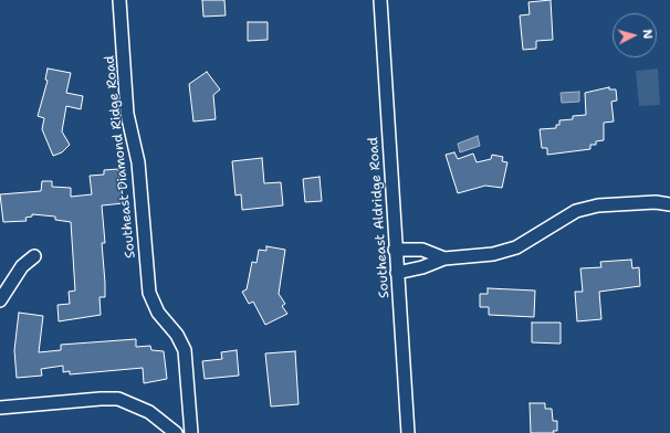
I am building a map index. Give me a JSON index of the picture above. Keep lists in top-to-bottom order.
{
  "streets": {
    "street": ["Southeast Diamond Ridge Road", "Southeast Aldridge Road"]
  },
  "north": "right"
}
